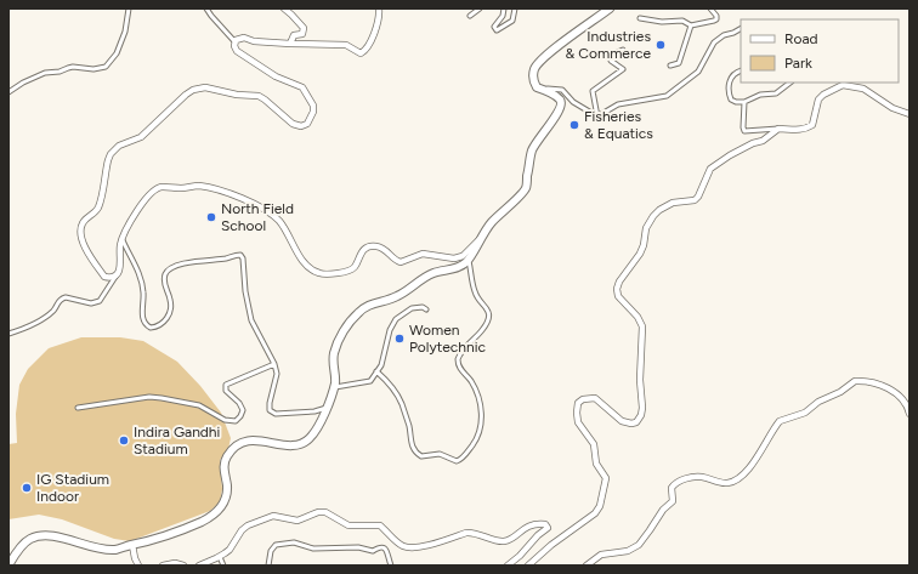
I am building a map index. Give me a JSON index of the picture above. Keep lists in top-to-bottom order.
{
  "places": [
    "Industries & Commerce",
    "Fisheries & Equatics",
    "North Field School",
    "Women Polytechnic",
    "Indira Gandhi Stadium",
    "IG Stadium Indoor"
  ],
  "legend": ["Road", "Park"]
}
